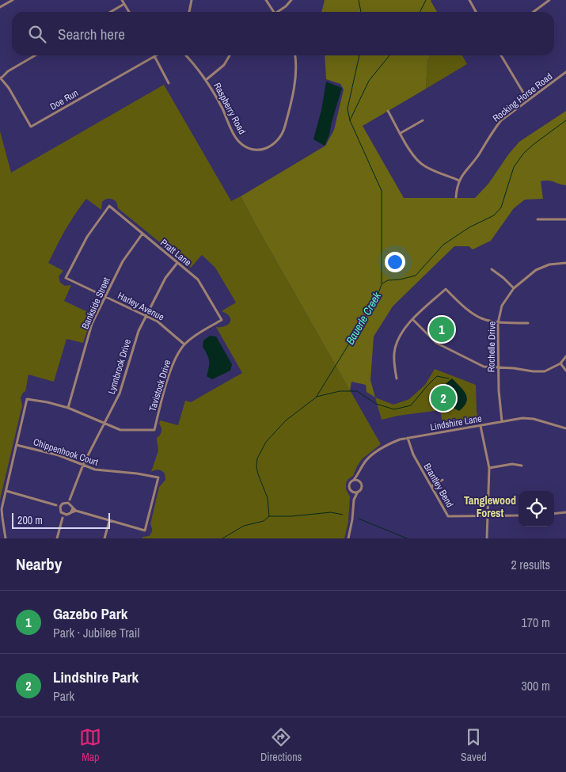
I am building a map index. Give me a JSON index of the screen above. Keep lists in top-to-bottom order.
{
  "streets": {
    "street": [
      "Rocking Horse Road",
      "Doe Run",
      "Raspberry Road",
      "Pratt Lane",
      "Bankside Street",
      "Harley Avenue",
      "Rochelle Drive",
      "Lynnbrook Drive",
      "Tavistock Drive",
      "Lindshire Lane",
      "Chippenhook Court",
      "Brantley Bend"
    ]
  },
  "crossings": [
    ["Pratt Lane", "Bankside Street"],
    ["Pratt Lane", "Harley Avenue"],
    ["Pratt Lane", "Lynnbrook Drive"],
    ["Pratt Lane", "Tavistock Drive"],
    ["Bankside Street", "Harley Avenue"],
    ["Harley Avenue", "Lynnbrook Drive"],
    ["Harley Avenue", "Tavistock Drive"],
    ["Rochelle Drive", "Lindshire Lane"],
    ["Lynnbrook Drive", "Tavistock Drive"],
    ["Lynnbrook Drive", "Chippenhook Court"],
    ["Lindshire Lane", "Brantley Bend"]
  ],
  "districts": ["Tanglewood Forest"],
  "water": ["Bauerle Creek"],
  "scale_bar": "200 m",
  "page": {
    "search": "Search here",
    "pins": ["1", "2"],
    "scale": "200 m",
    "heading": ["Nearby", "2 results"],
    "list": [
      {
        "mark": "1",
        "name": "Gazebo Park",
        "note": "Park · Jubilee Trail",
        "value": "170 m"
      },
      {
        "mark": "2",
        "name": "Lindshire Park",
        "note": "Park",
        "value": "300 m"
      }
    ],
    "nav": ["Map", "Directions", "Saved"]
  }
}
